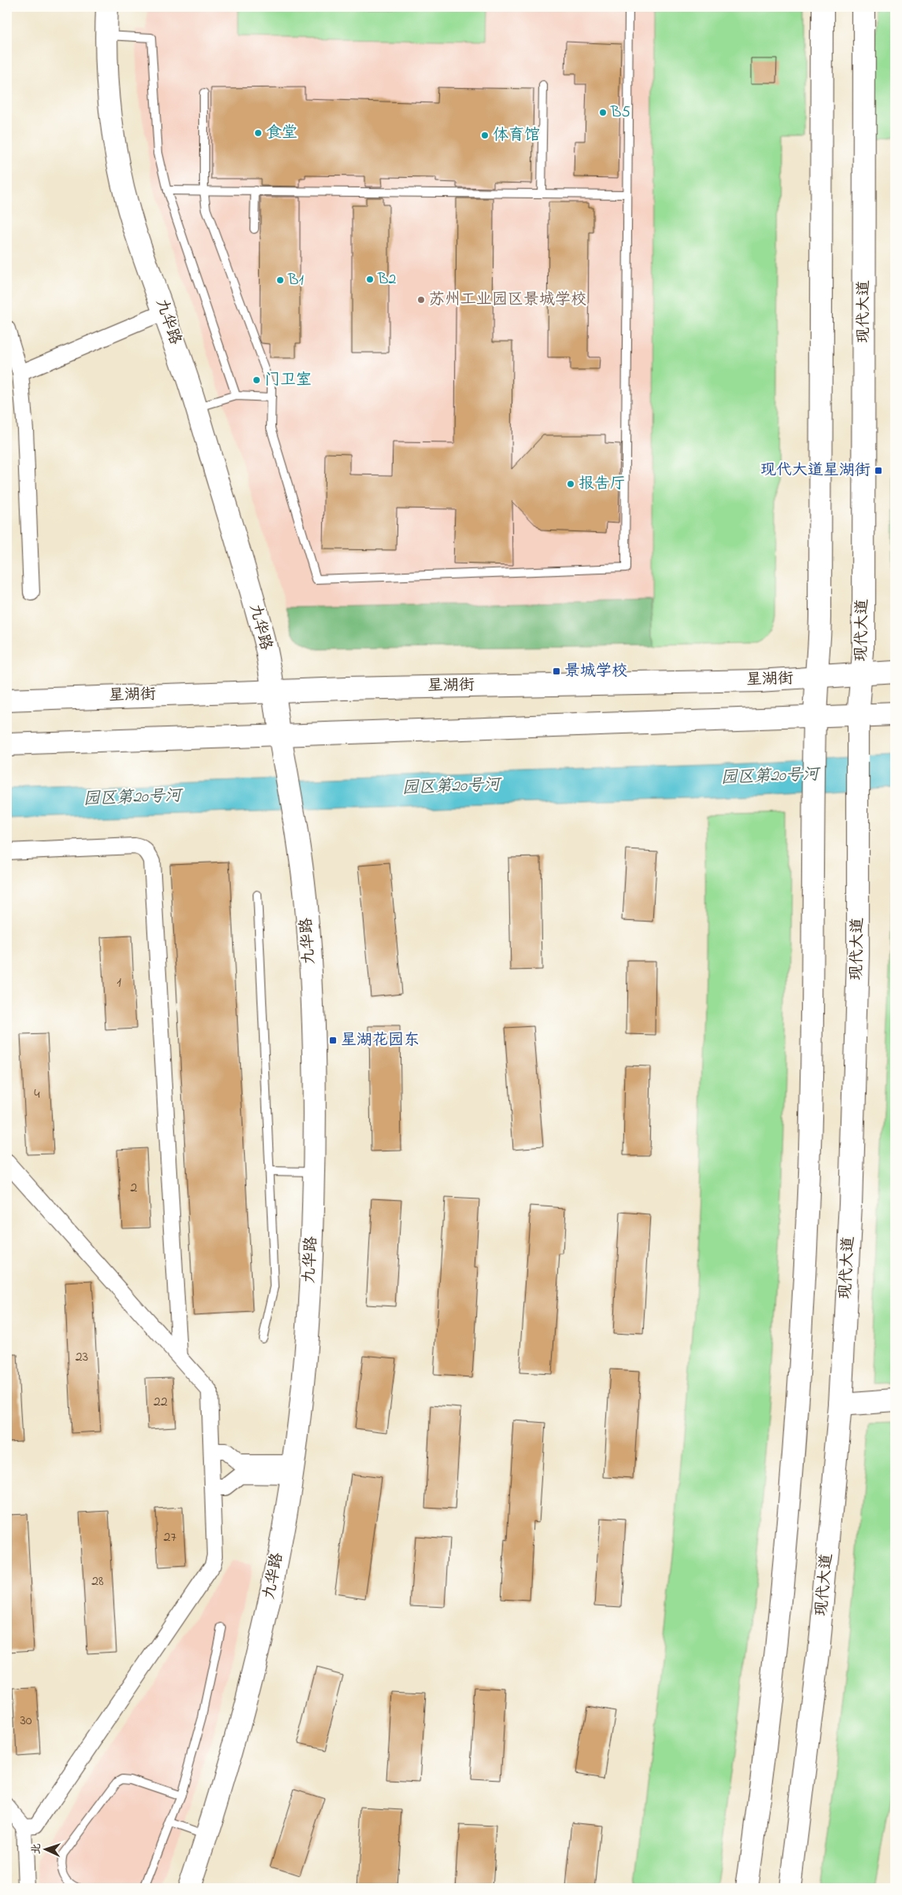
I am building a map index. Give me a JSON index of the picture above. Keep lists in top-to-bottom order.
{
  "streets": {
    "main road": ["现代大道", "九华路", "星湖街"]
  },
  "crossings": [
    ["现代大道", "星湖街"],
    ["九华路", "星湖街"]
  ],
  "water": ["园区第20号河"],
  "places": {
    "other": [
      "B5",
      "食堂",
      "体育馆",
      "B2",
      "B1",
      "苏州工业园区景城学校",
      "门卫室",
      "报告厅"
    ],
    "transit": ["现代大道星湖街", "景城学校", "星湖花园东"]
  },
  "house_numbers": [
    "1",
    "4",
    "2",
    "23",
    "22",
    "27",
    "28",
    "30"
  ],
  "north": "left"
}
